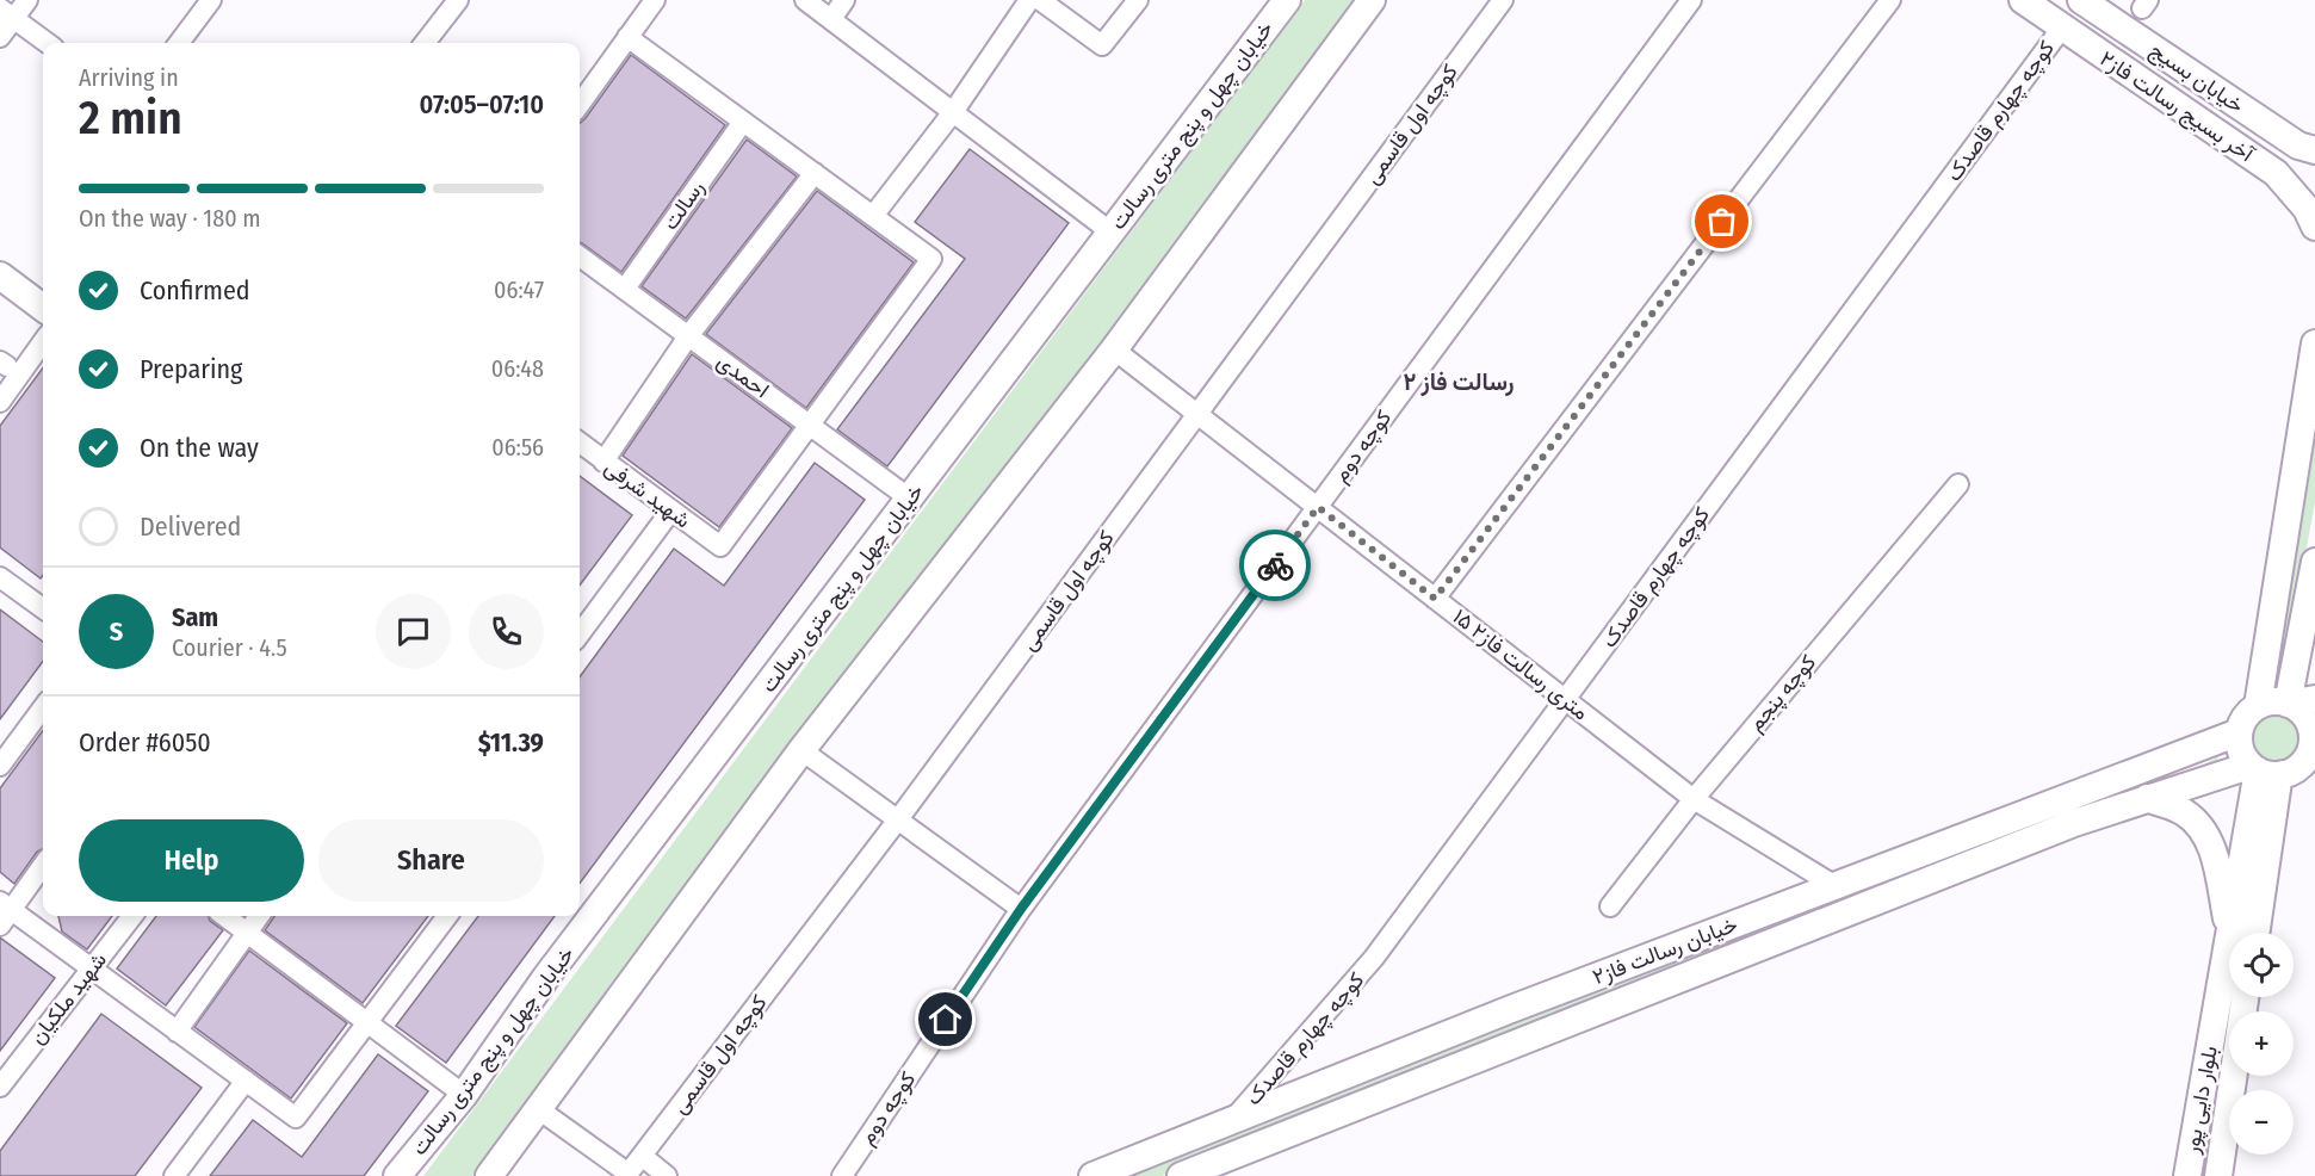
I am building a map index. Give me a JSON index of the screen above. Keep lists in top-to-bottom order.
{
  "streets": {
    "main road": [
      "خیابان بسیج",
      "آخر بسیج رسالت فاز۲",
      "خیابان چهل و پنج متری رسالت",
      "خیابان رسالت فاز۲",
      "بلوار دایی پور"
    ],
    "street": [
      "کوچه چهارم قاصدک",
      "کوچه اول قاسمی",
      "رسالت",
      "احمدی",
      "کوچه دوم",
      "شهید شرفی",
      "۱۵ متری رسالت فاز۲",
      "کوچه پنجم",
      "شهید ملکیان"
    ]
  },
  "crossings": [
    ["آخر بسیج رسالت فاز۲", "کوچه چهارم قاصدک"],
    ["کوچه چهارم قاصدک", "۱۵ متری رسالت فاز۲"],
    ["کوچه چهارم قاصدک", "خیابان رسالت فاز۲"],
    ["کوچه اول قاسمی", "۱۵ متری رسالت فاز۲"],
    ["خیابان چهل و پنج متری رسالت", "احمدی"],
    ["رسالت", "احمدی"],
    ["احمدی", "شهید شرفی"],
    ["کوچه دوم", "۱۵ متری رسالت فاز۲"],
    ["۱۵ متری رسالت فاز۲", "کوچه پنجم"],
    ["۱۵ متری رسالت فاز۲", "خیابان رسالت فاز۲"],
    ["خیابان رسالت فاز۲", "بلوار دایی پور"]
  ],
  "districts": ["رسالت فاز ۲"],
  "page": {
    "heading": ["2 min", "Arriving in", "07:05–07:10"],
    "panel": [
      "Sam",
      "Courier · 4.5",
      "Order #6050",
      "$11.39"
    ],
    "bar": "On the way · 180 m",
    "list": [
      ["Confirmed", "06:47"],
      ["Preparing", "06:48"],
      ["On the way", "06:56"],
      "Delivered"
    ],
    "round": "S",
    "buttons": ["Help", "Share"],
    "map_buttons": ["+", "−"]
  }
}
